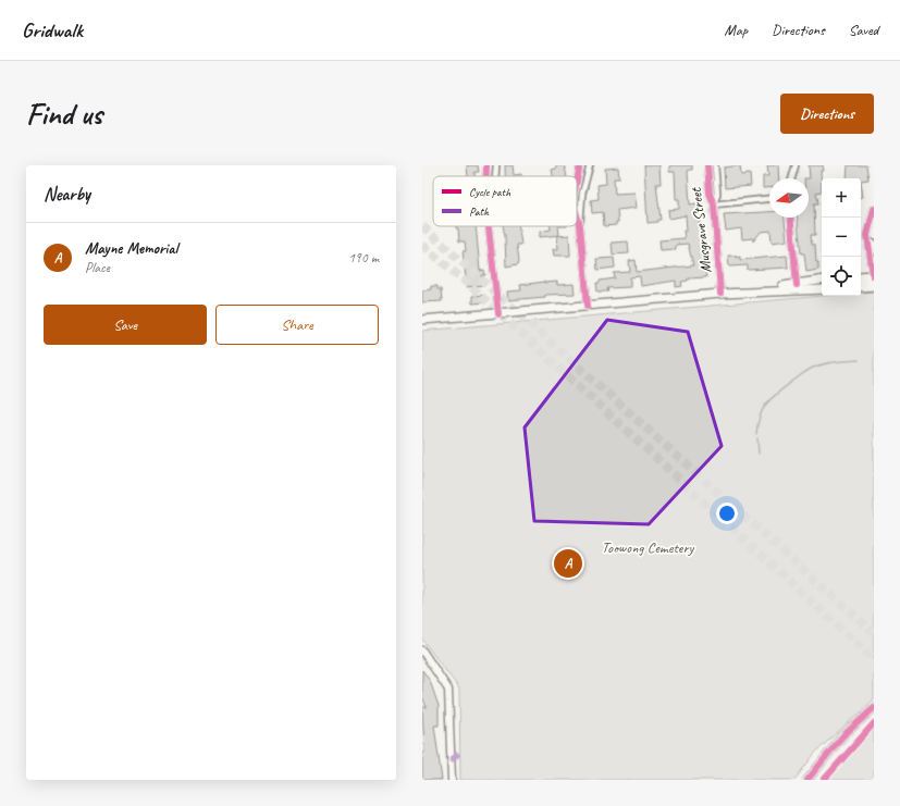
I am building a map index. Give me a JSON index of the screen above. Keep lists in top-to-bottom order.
{
  "streets": {
    "street": ["Musgrave Street"]
  },
  "parks": ["Toowong Cemetery"],
  "legend": ["Cycle path", "Path"],
  "north": "left",
  "page": {
    "header": "Gridwalk",
    "nav": ["Map", "Directions", "Saved"],
    "buttons": [
      "Directions",
      ["Save", "Share"]
    ],
    "title": "Find us",
    "heading": "Nearby",
    "map_buttons": ["+", "−"],
    "list": [
      {
        "mark": "A",
        "name": "Mayne Memorial",
        "note": "Place",
        "value": "190 m"
      }
    ],
    "pins": "A"
  }
}
